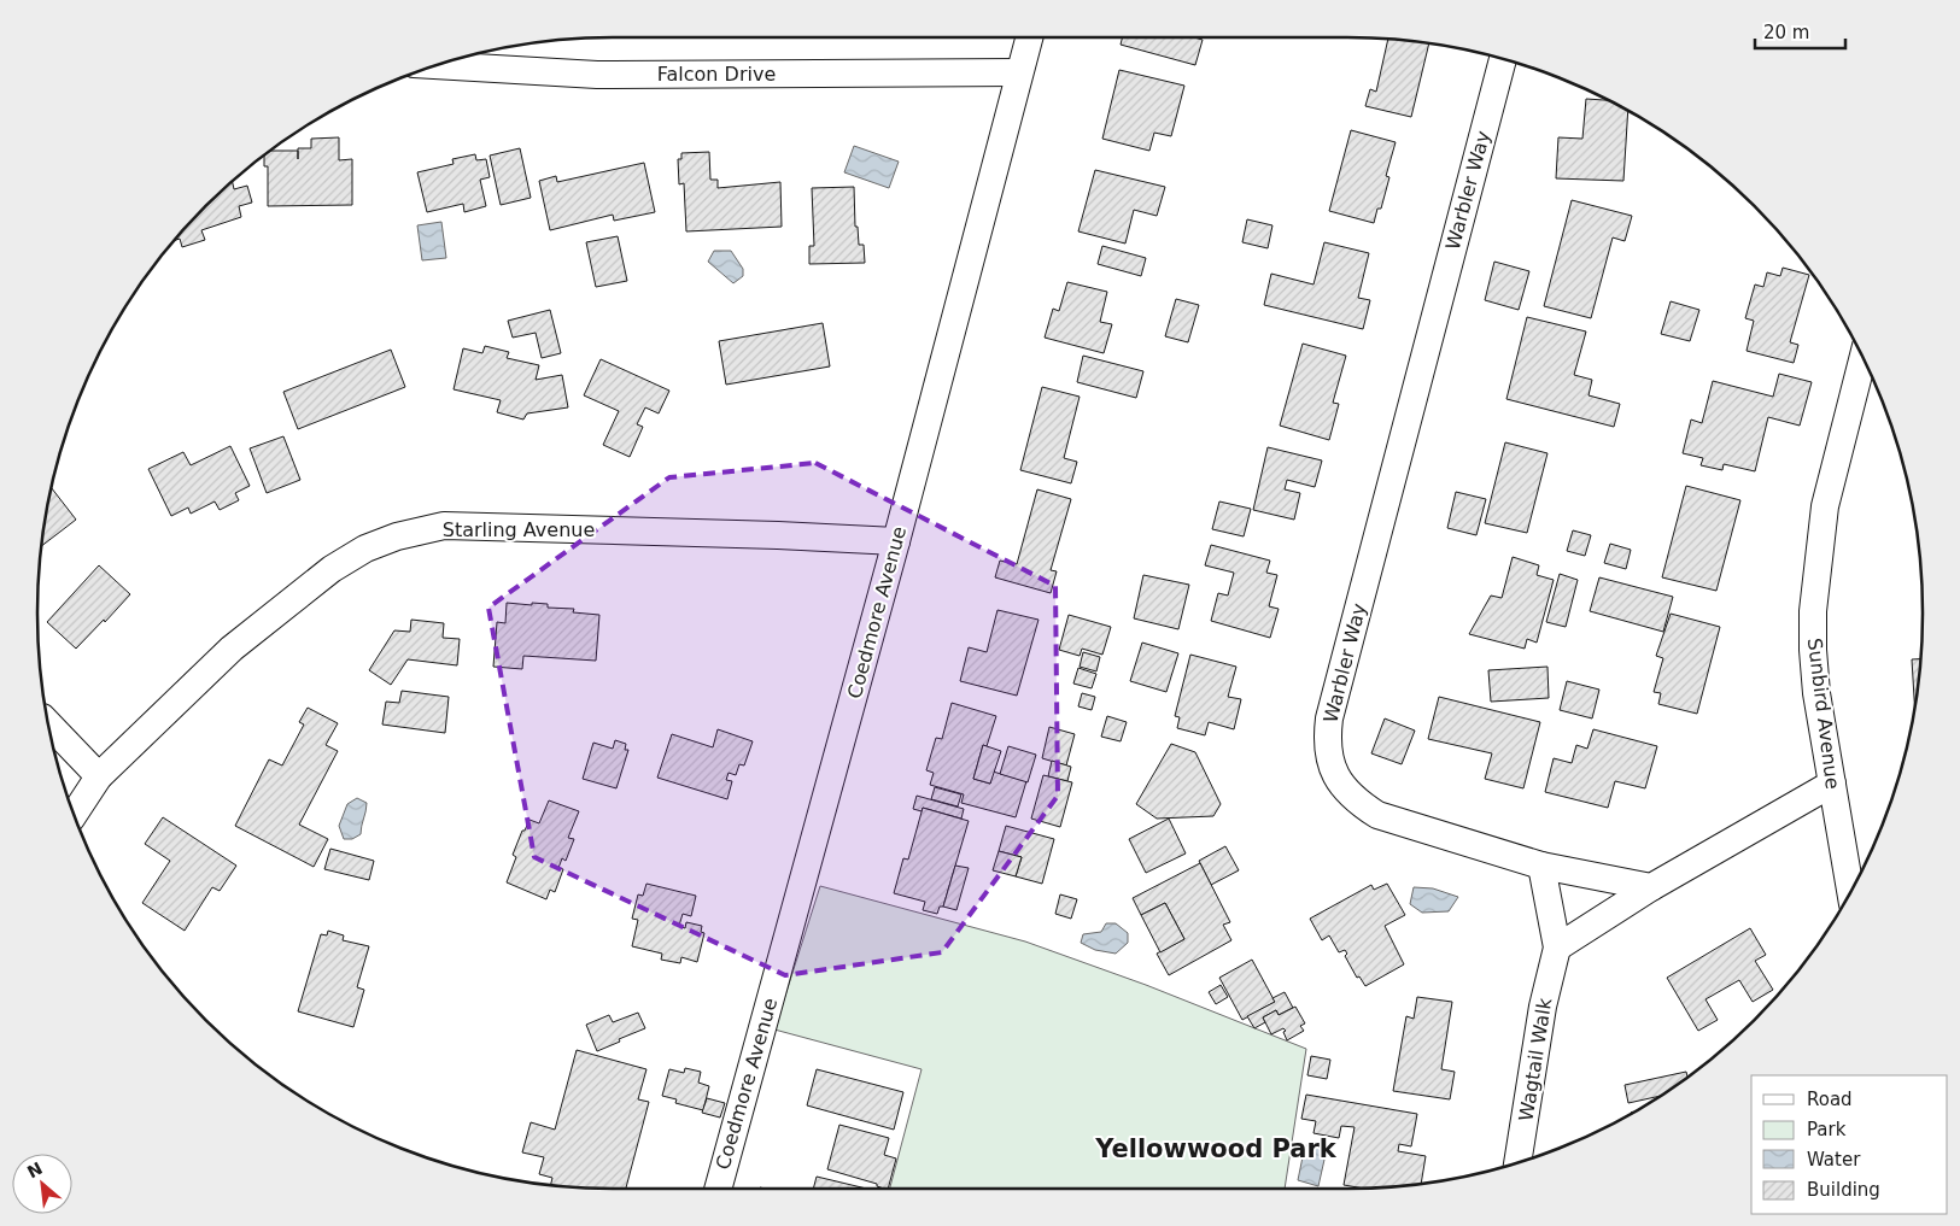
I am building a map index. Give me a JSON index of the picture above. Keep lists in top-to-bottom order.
{
  "streets": {
    "street": [
      "Falcon Drive",
      "Warbler Way",
      "Starling Avenue",
      "Coedmore Avenue",
      "Sunbird Avenue",
      "Wagtail Walk"
    ]
  },
  "crossings": [
    ["Falcon Drive", "Coedmore Avenue"],
    ["Warbler Way", "Wagtail Walk"],
    ["Starling Avenue", "Coedmore Avenue"]
  ],
  "districts": ["Yellowwood Park"],
  "legend": [
    "Road",
    "Park",
    "Water",
    "Building"
  ],
  "scale_bar": "20 m",
  "north": "top left"
}
